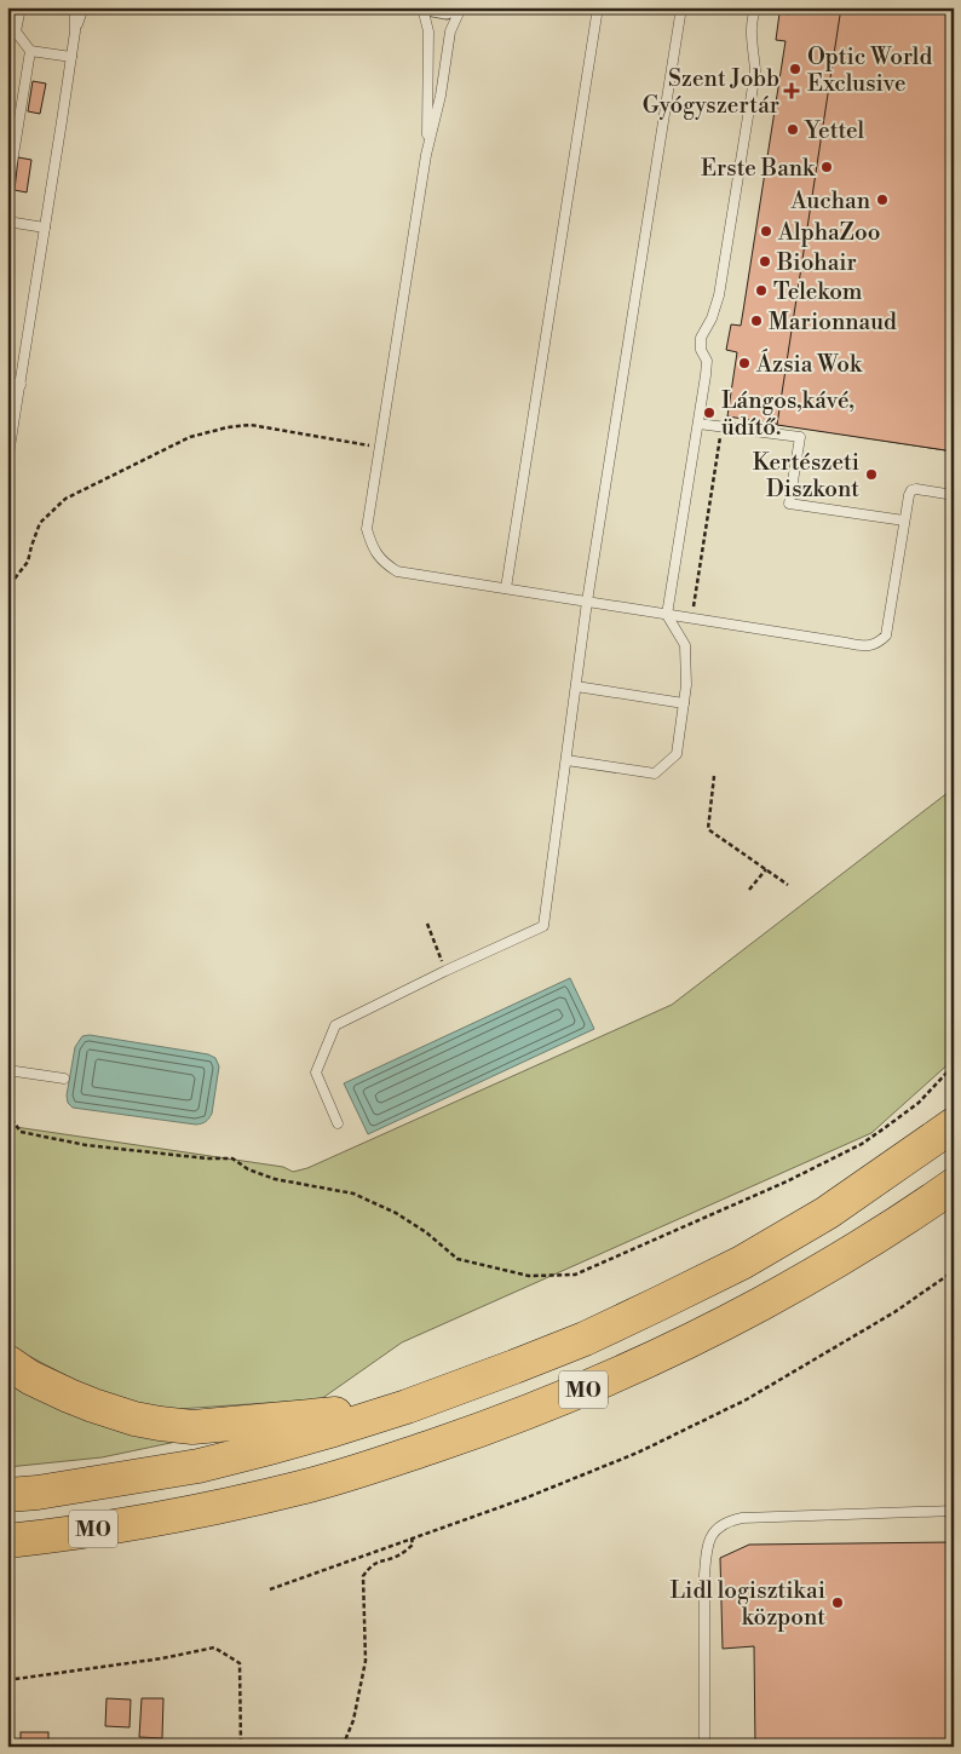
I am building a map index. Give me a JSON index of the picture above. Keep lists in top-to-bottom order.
{
  "streets": {
    "highway": ["M0"]
  },
  "places": {
    "other": [
      "Optic World Exclusive",
      "Yettel",
      "Erste Bank",
      "Auchan",
      "AlphaZoo",
      "Biohair",
      "Telekom",
      "Marionnaud",
      "Ázsia Wok",
      "Lángos,kávé, üdítő.",
      "Kertészeti Diszkont",
      "Lidl logisztikai központ"
    ],
    "health": ["Szent Jobb Gyógyszertár"]
  }
}
